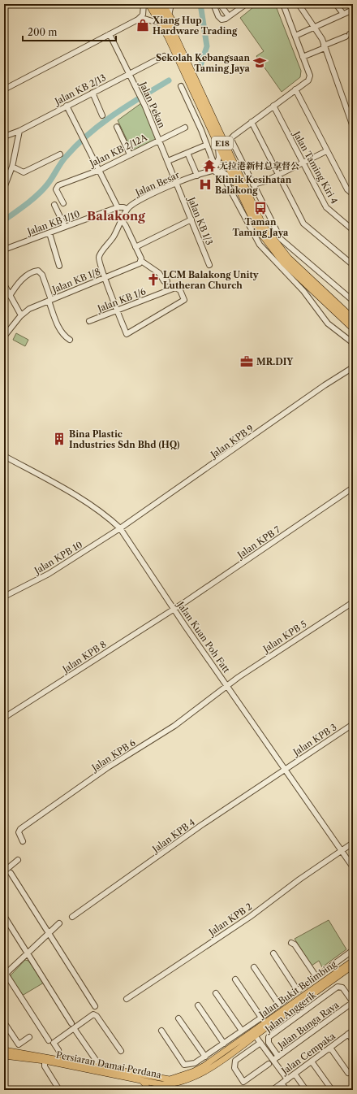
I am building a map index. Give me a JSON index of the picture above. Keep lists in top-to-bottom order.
{
  "streets": {
    "highway": ["E18"],
    "main road": ["Jalan Bukit Belimbing", "Persiaran Damai Perdana"],
    "street": [
      "Jalan KB 2/13",
      "Jalan Pekan",
      "Jalan KB 2/12A",
      "Jalan Taming Kiri 4",
      "Jalan Besar",
      "Jalan KB 1/3",
      "Jalan KB 1/10",
      "Jalan KB 1/8",
      "Jalan KB 1/6",
      "Jalan KPB 9",
      "Jalan KPB 7",
      "Jalan KPB 10",
      "Jalan KPB 5",
      "Jalan Kuan Poh Fatt",
      "Jalan KPB 8",
      "Jalan KPB 3",
      "Jalan KPB 6",
      "Jalan KPB 4",
      "Jalan KPB 2",
      "Jalan Anggerik",
      "Jalan Bunga Raya",
      "Jalan Cempaka"
    ]
  },
  "crossings": [
    ["Jalan KB 2/13", "Jalan Pekan"],
    ["Jalan Pekan", "Jalan KB 2/12A"],
    ["Jalan Pekan", "Jalan Besar"],
    ["Jalan Pekan", "Jalan KB 1/3"],
    ["Jalan Besar", "Jalan KB 1/3"],
    ["Jalan Besar", "Jalan KB 1/10"],
    ["Jalan KPB 9", "Jalan KPB 10"],
    ["Jalan KPB 9", "Jalan Kuan Poh Fatt"],
    ["Jalan KPB 7", "Jalan Kuan Poh Fatt"],
    ["Jalan KPB 7", "Jalan KPB 8"],
    ["Jalan KPB 10", "Jalan Kuan Poh Fatt"],
    ["Jalan KPB 5", "Jalan Kuan Poh Fatt"],
    ["Jalan KPB 5", "Jalan KPB 6"],
    ["Jalan Kuan Poh Fatt", "Jalan KPB 8"],
    ["Jalan Kuan Poh Fatt", "Jalan KPB 3"],
    ["Jalan Kuan Poh Fatt", "Jalan KPB 6"],
    ["Jalan Kuan Poh Fatt", "Jalan KPB 4"],
    ["Jalan Kuan Poh Fatt", "Jalan KPB 2"],
    ["Jalan KPB 3", "Jalan KPB 4"],
    ["Jalan Bukit Belimbing", "Persiaran Damai Perdana"],
    ["Jalan Anggerik", "Jalan Bunga Raya"]
  ],
  "districts": ["Balakong"],
  "places": {
    "shop": ["Xiang Hup Hardware Trading"],
    "school or university": ["Sekolah Kebangsaan Taming Jaya"],
    "temple": ["无拉港新村总拿督公"],
    "hospital": ["Klinik Kesihatan Balakong"],
    "bus stop": ["Taman Taming Jaya"],
    "church": ["LCM Balakong Unity Lutheran Church"],
    "office": ["MR.DIY"],
    "building": ["Bina Plastic Industries Sdn Bhd (HQ)"]
  },
  "scale_bar": "200 m"
}
